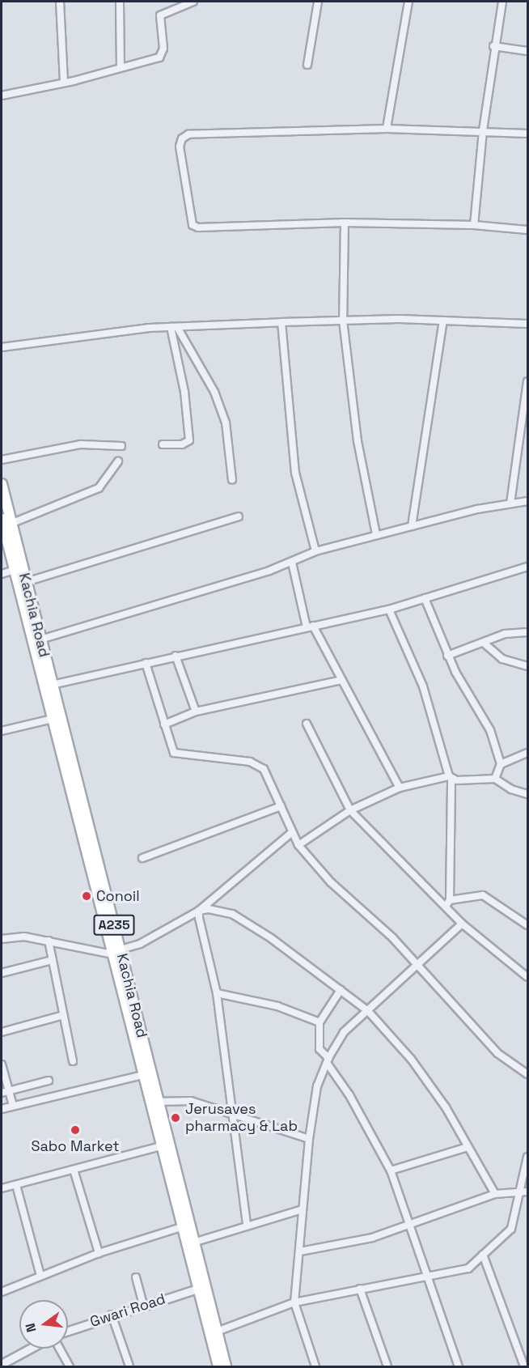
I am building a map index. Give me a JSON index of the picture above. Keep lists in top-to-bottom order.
{
  "streets": {
    "highway": ["Kachia Road", "A235"],
    "street": ["Gwari Road"]
  },
  "crossings": [
    ["Kachia Road", "Gwari Road"]
  ],
  "places": ["Conoil", "Jerusaves pharmacy & Lab", "Sabo Market"],
  "north": "left"
}
